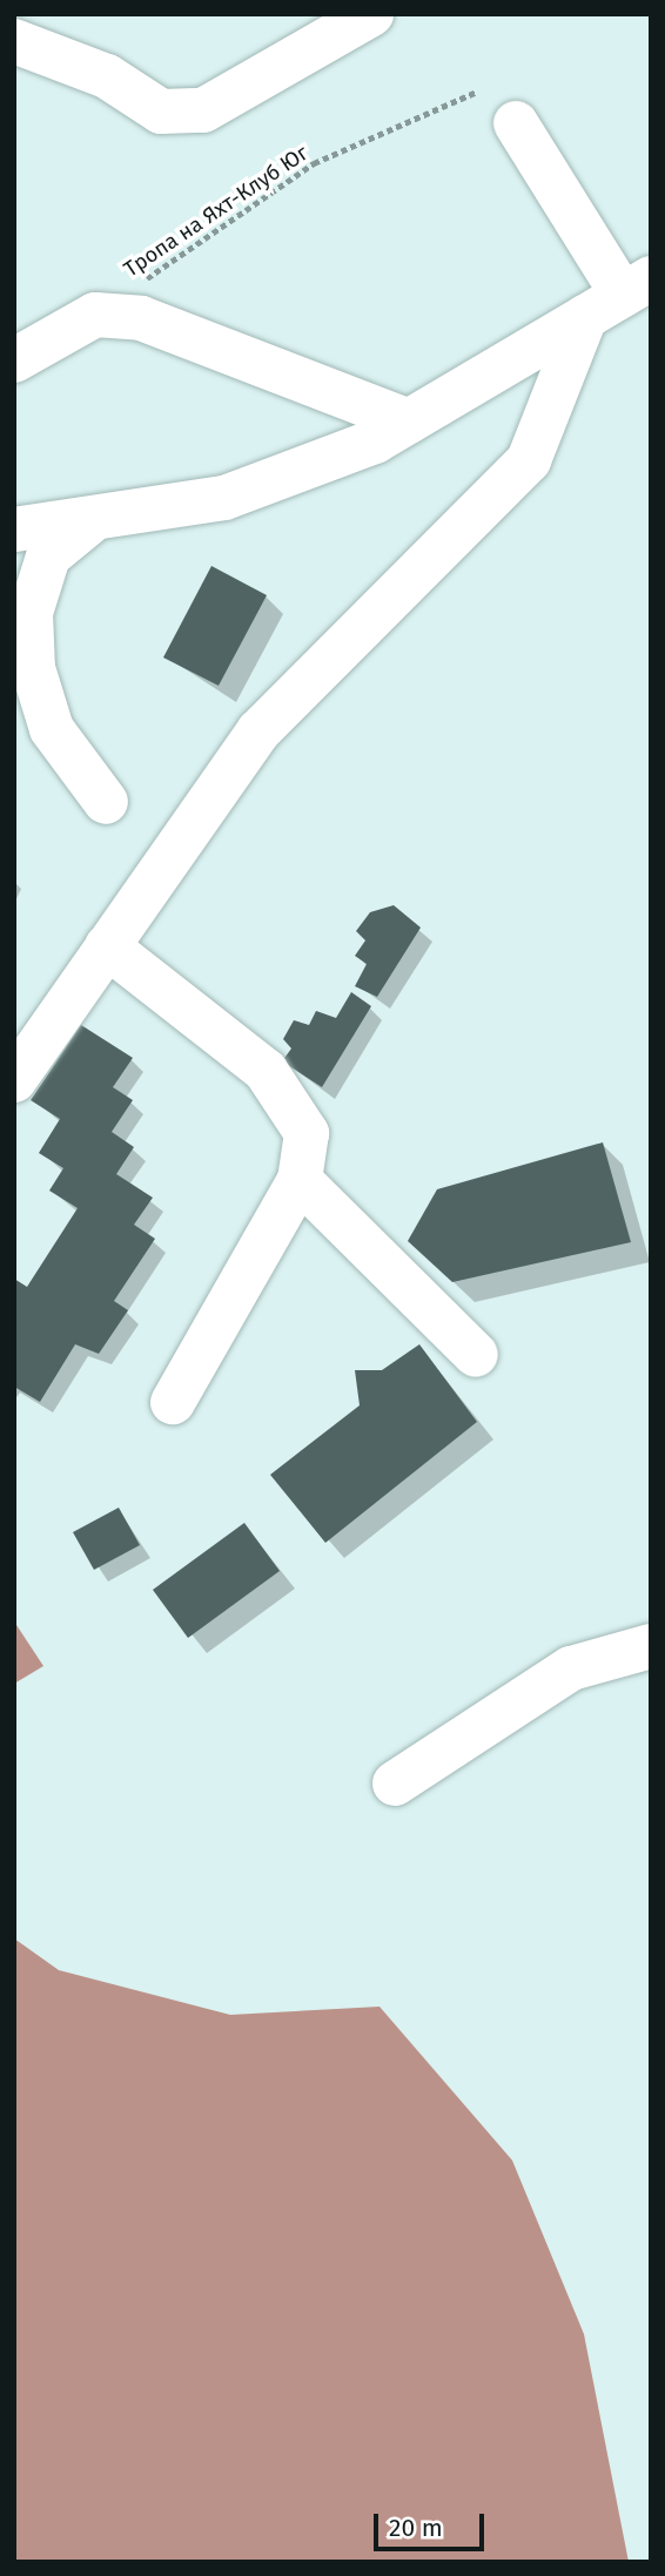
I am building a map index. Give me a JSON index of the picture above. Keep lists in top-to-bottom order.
{
  "streets": {
    "path": ["Тропа на Яхт-Клуб Юг"]
  },
  "scale_bar": "20 m"
}
